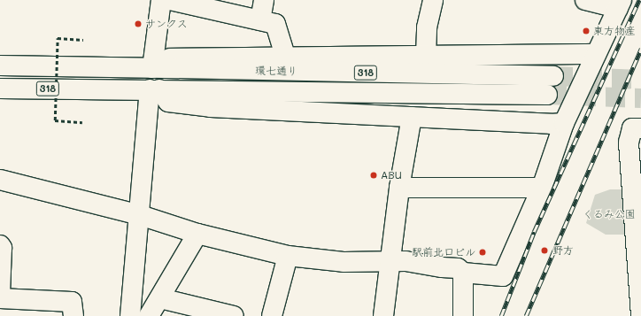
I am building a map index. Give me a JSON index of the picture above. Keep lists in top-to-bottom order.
{
  "streets": {
    "street": ["環七通り", "318"]
  },
  "parks": ["くるみ公園"],
  "places": [
    "サンクス",
    "東方物産",
    "ABU",
    "野方",
    "駅前北口ビル"
  ]
}
